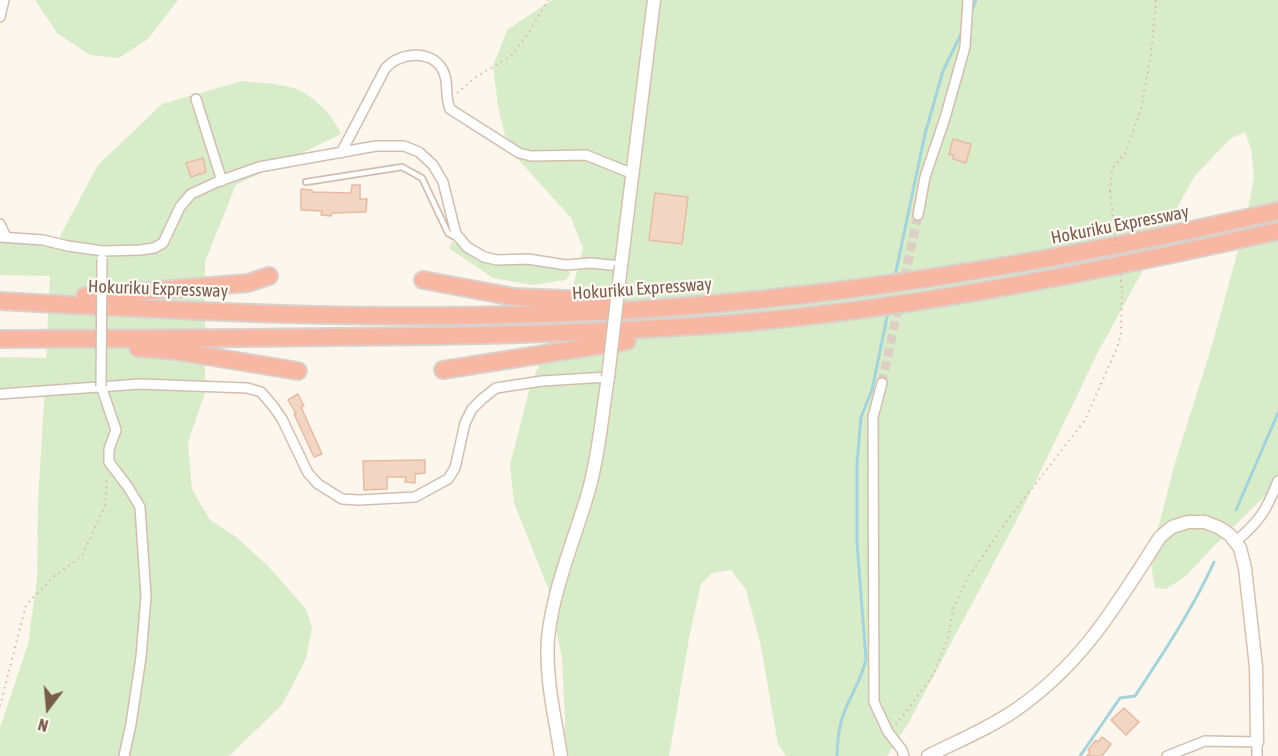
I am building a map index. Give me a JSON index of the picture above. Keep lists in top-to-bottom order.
{
  "streets": {
    "highway": ["Hokuriku Expressway"]
  },
  "north": "bottom"
}
